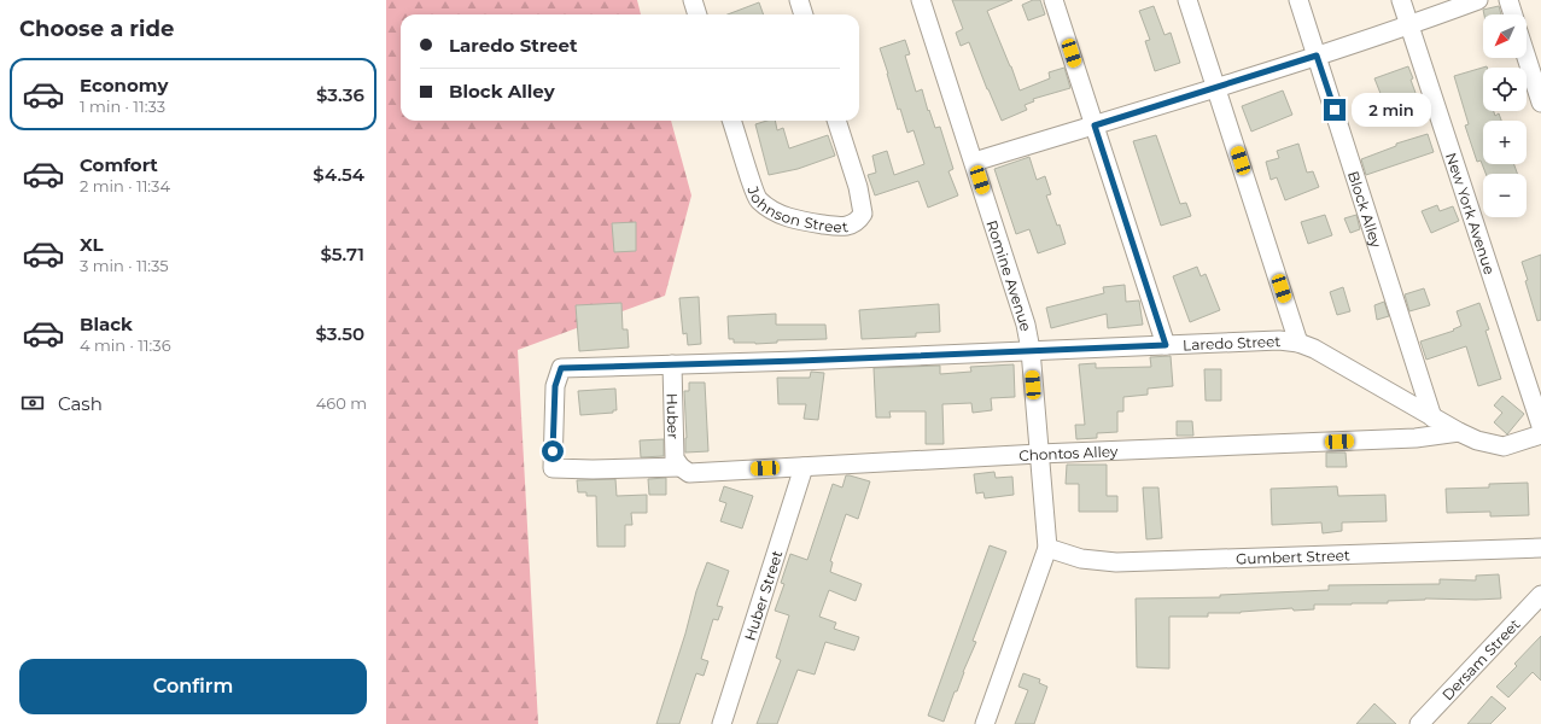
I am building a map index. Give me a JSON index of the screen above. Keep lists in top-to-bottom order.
{
  "streets": {
    "street": [
      "Johnson Street",
      "Block Alley",
      "New York Avenue",
      "Romine Avenue",
      "Laredo Street",
      "Huber",
      "Chontos Alley",
      "Gumbert Street",
      "Huber Street",
      "Dersam Street"
    ]
  },
  "crossings": [
    ["Block Alley", "Laredo Street"],
    ["Romine Avenue", "Laredo Street"],
    ["Romine Avenue", "Chontos Alley"],
    ["Romine Avenue", "Gumbert Street"],
    ["Laredo Street", "Huber"],
    ["Laredo Street", "Chontos Alley"],
    ["Huber", "Chontos Alley"],
    ["Chontos Alley", "Huber Street"]
  ],
  "north": "bottom left",
  "page": {
    "heading": "Choose a ride",
    "map_buttons": ["+", "−"],
    "banner": ["Laredo Street", "Block Alley"],
    "list": [
      {
        "name": "Economy",
        "note": "1 min · 11:33",
        "value": "$3.36"
      },
      {
        "name": "Comfort",
        "note": "2 min · 11:34",
        "value": "$4.54"
      },
      {
        "name": "XL",
        "note": "3 min · 11:35",
        "value": "$5.71"
      },
      {
        "name": "Black",
        "note": "4 min · 11:36",
        "value": "$3.50"
      }
    ],
    "bubble": "2 min",
    "pay": ["Cash", "460 m"],
    "buttons": "Confirm"
  }
}
